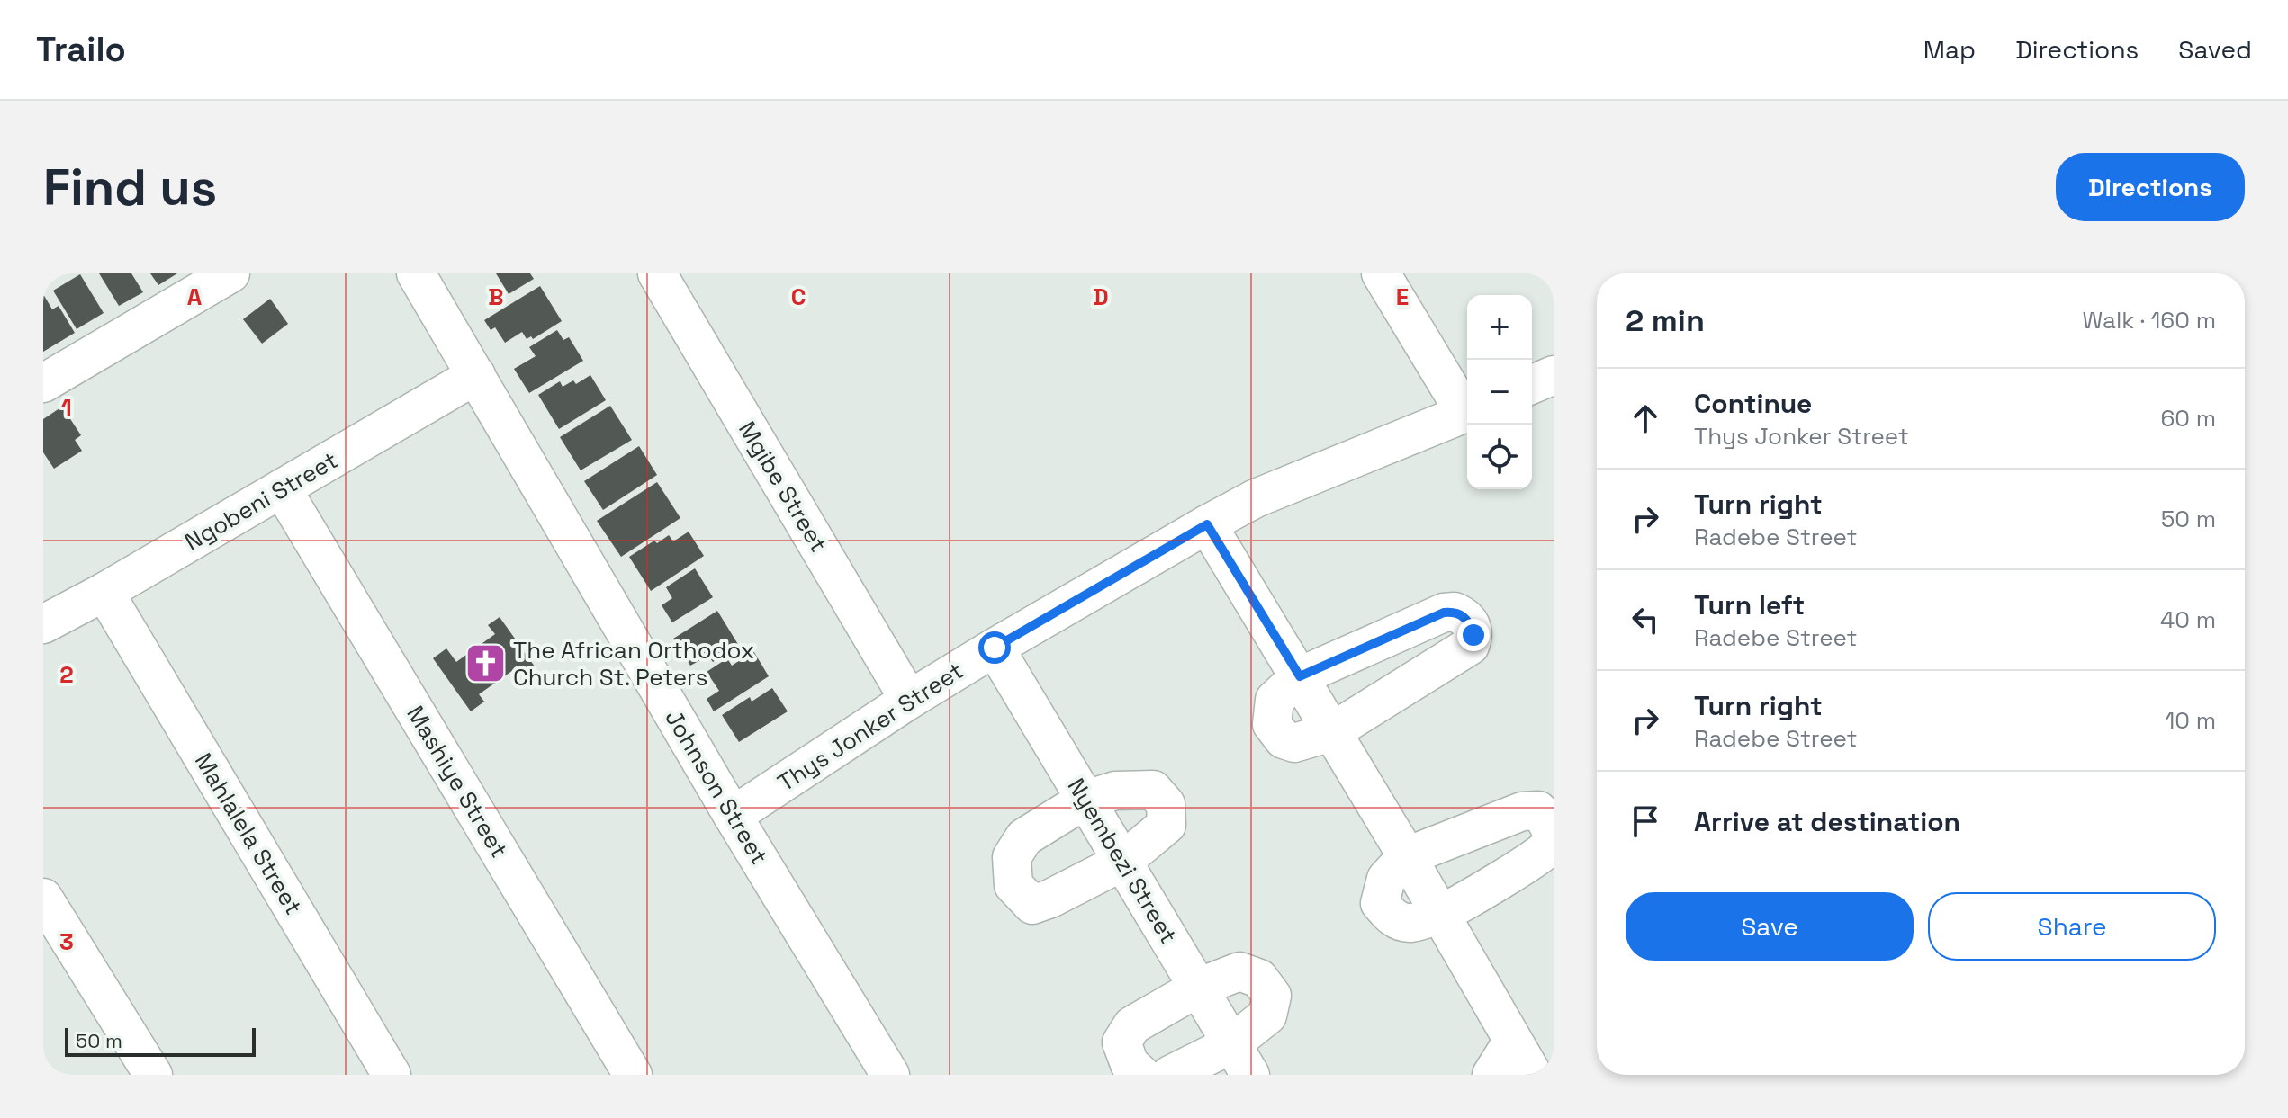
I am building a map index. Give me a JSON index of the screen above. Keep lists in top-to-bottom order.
{
  "streets": {
    "street": [
      "Mgibe Street",
      "Ngobeni Street",
      "Thys Jonker Street",
      "Mashiye Street",
      "Johnson Street",
      "Mahlalela Street",
      "Nyembezi Street"
    ]
  },
  "crossings": [
    ["Mgibe Street", "Thys Jonker Street"],
    ["Ngobeni Street", "Mashiye Street"],
    ["Ngobeni Street", "Johnson Street"],
    ["Ngobeni Street", "Mahlalela Street"],
    ["Thys Jonker Street", "Johnson Street"],
    ["Thys Jonker Street", "Nyembezi Street"]
  ],
  "places": {
    "church": ["The African Orthodox Church St. Peters"]
  },
  "scale_bar": "50 m",
  "page": {
    "header": "Trailo",
    "nav": ["Map", "Directions", "Saved"],
    "buttons": [
      "Directions",
      ["Save", "Share"]
    ],
    "title": "Find us",
    "heading": ["2 min", "Walk · 160 m"],
    "map_buttons": ["+", "−"],
    "list": [
      ["Continue", "Thys Jonker Street", "60 m"],
      ["Turn right", "Radebe Street", "50 m"],
      ["Turn left", "Radebe Street", "40 m"],
      ["Turn right", "Radebe Street", "10 m"],
      "Arrive at destination"
    ],
    "scale": "50 m"
  },
  "grid": {
    "columns": [
      "A",
      "B",
      "C",
      "D",
      "E"
    ],
    "rows": ["1", "2", "3"]
  }
}
